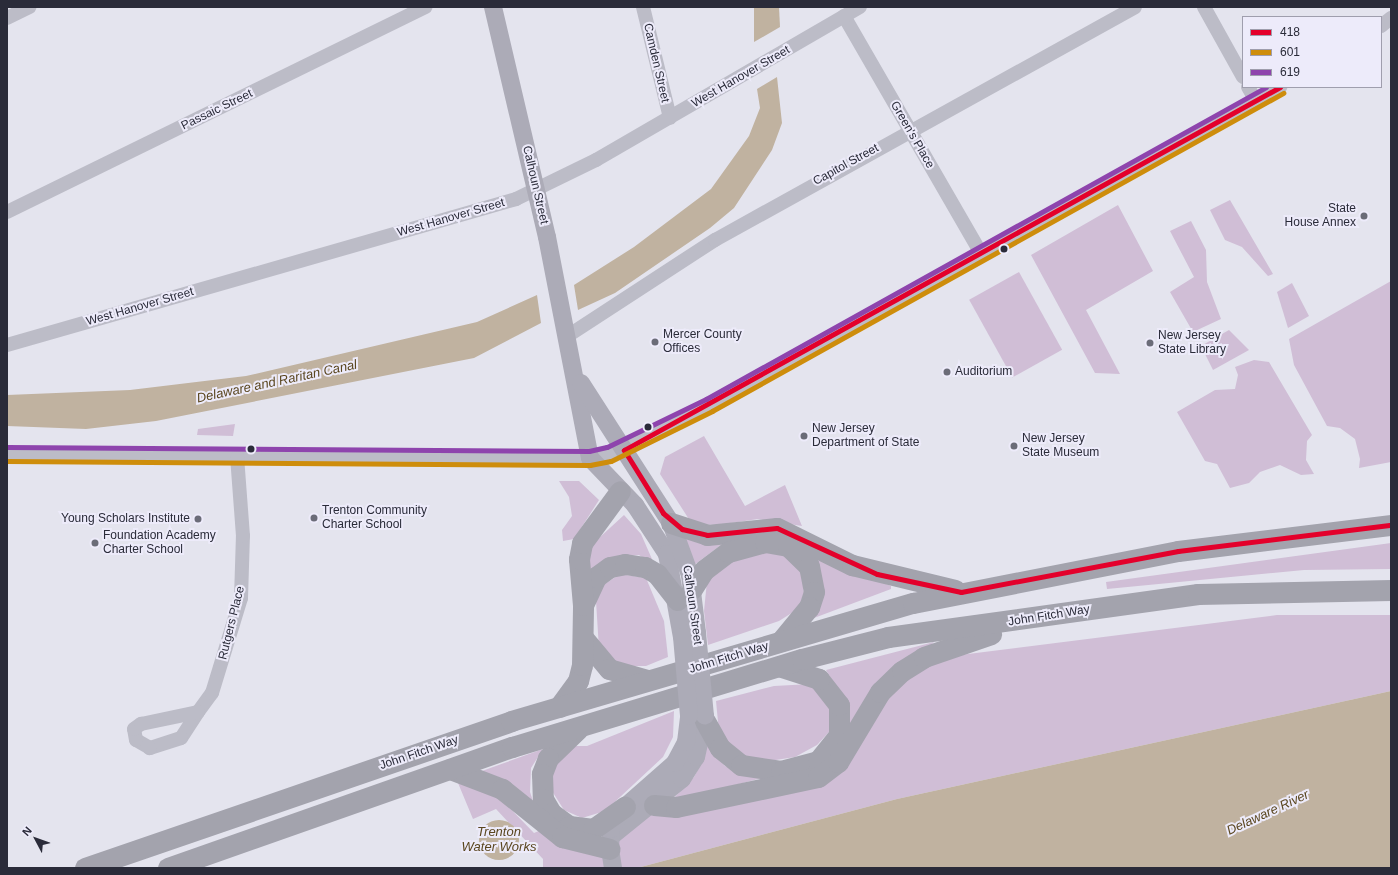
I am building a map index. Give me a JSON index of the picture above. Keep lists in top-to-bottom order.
{
  "streets": {
    "highway": ["John Fitch Way"],
    "main road": ["Calhoun Street"],
    "street": [
      "Camden Street",
      "West Hanover Street",
      "Passaic Street",
      "Green's Place",
      "Capitol Street",
      "Rutgers Place"
    ]
  },
  "crossings": [
    ["Camden Street", "West Hanover Street"],
    ["West Hanover Street", "Green's Place"],
    ["West Hanover Street", "Calhoun Street"],
    ["Green's Place", "Capitol Street"],
    ["Capitol Street", "Calhoun Street"]
  ],
  "water": ["Delaware and Raritan Canal", "Delaware River", "Trenton Water Works"],
  "places": [
    "State House Annex",
    "Mercer County Offices",
    "New Jersey State Library",
    "Auditorium",
    "New Jersey Department of State",
    "New Jersey State Museum",
    "Trenton Community Charter School",
    "Young Scholars Institute",
    "Foundation Academy Charter School"
  ],
  "lines": ["transit line 418", "transit line 619", "transit line 601"],
  "legend": ["418", "601", "619"],
  "north": "top left"
}
